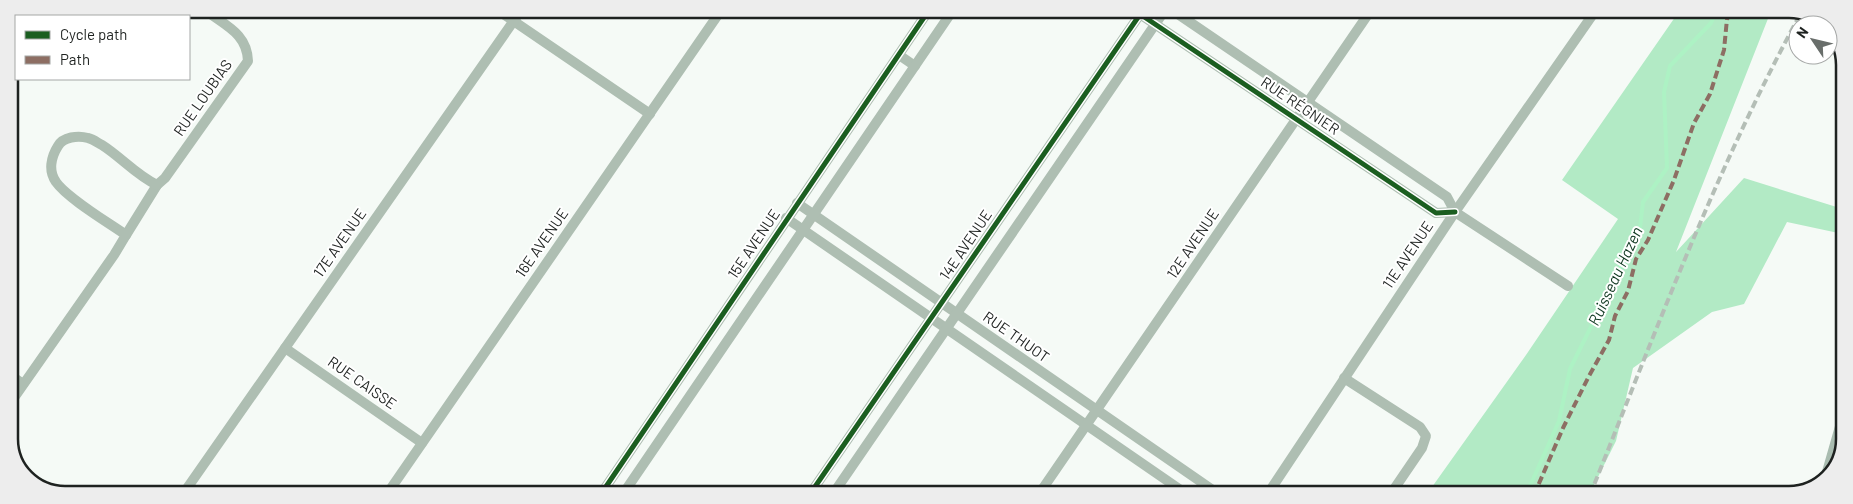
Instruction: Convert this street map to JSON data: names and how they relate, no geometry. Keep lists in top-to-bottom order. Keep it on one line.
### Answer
{"streets":{"street":["RUE LOUBIAS","RUE RÉGNIER","17E AVENUE","16E AVENUE","15E AVENUE","12E AVENUE","14E AVENUE","11E AVENUE","RUE THUOT","RUE CAISSE"]},"crossings":[["RUE RÉGNIER","12E AVENUE"],["RUE RÉGNIER","14E AVENUE"],["RUE RÉGNIER","11E AVENUE"],["17E AVENUE","RUE CAISSE"],["16E AVENUE","RUE CAISSE"],["15E AVENUE","RUE THUOT"],["12E AVENUE","RUE THUOT"],["14E AVENUE","RUE THUOT"]],"water":["Ruisseau Hazen"],"legend":["Cycle path","Path"],"north":"top left"}
